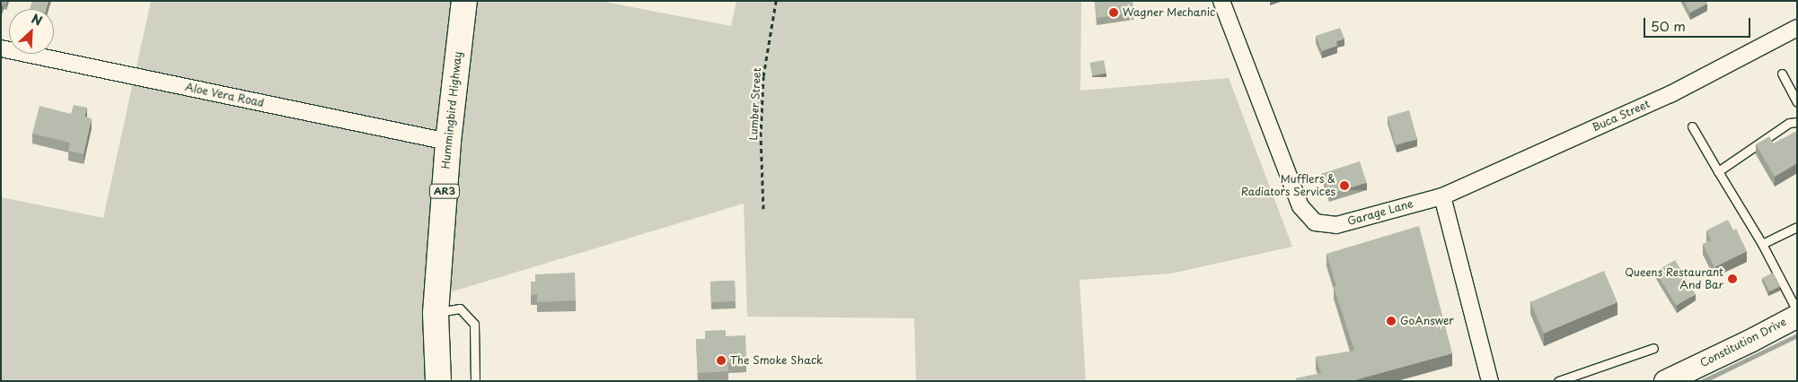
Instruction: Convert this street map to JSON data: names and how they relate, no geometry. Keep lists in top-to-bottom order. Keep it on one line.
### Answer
{"streets":{"main road":["Hummingbird Highway","AR3","Constitution Drive"],"street":["Aloe Vera Road","Buca Street","Garage Lane"],"path":["Lumber Street"]},"crossings":[["Aloe Vera Road","Hummingbird Highway"],["Buca Street","Garage Lane"]],"places":["Wagner Mechanic","Mufflers & Radiators Services","Queens Restaurant And Bar","GoAnswer","The Smoke Shack"],"scale_bar":"50 m","north":"top right"}
